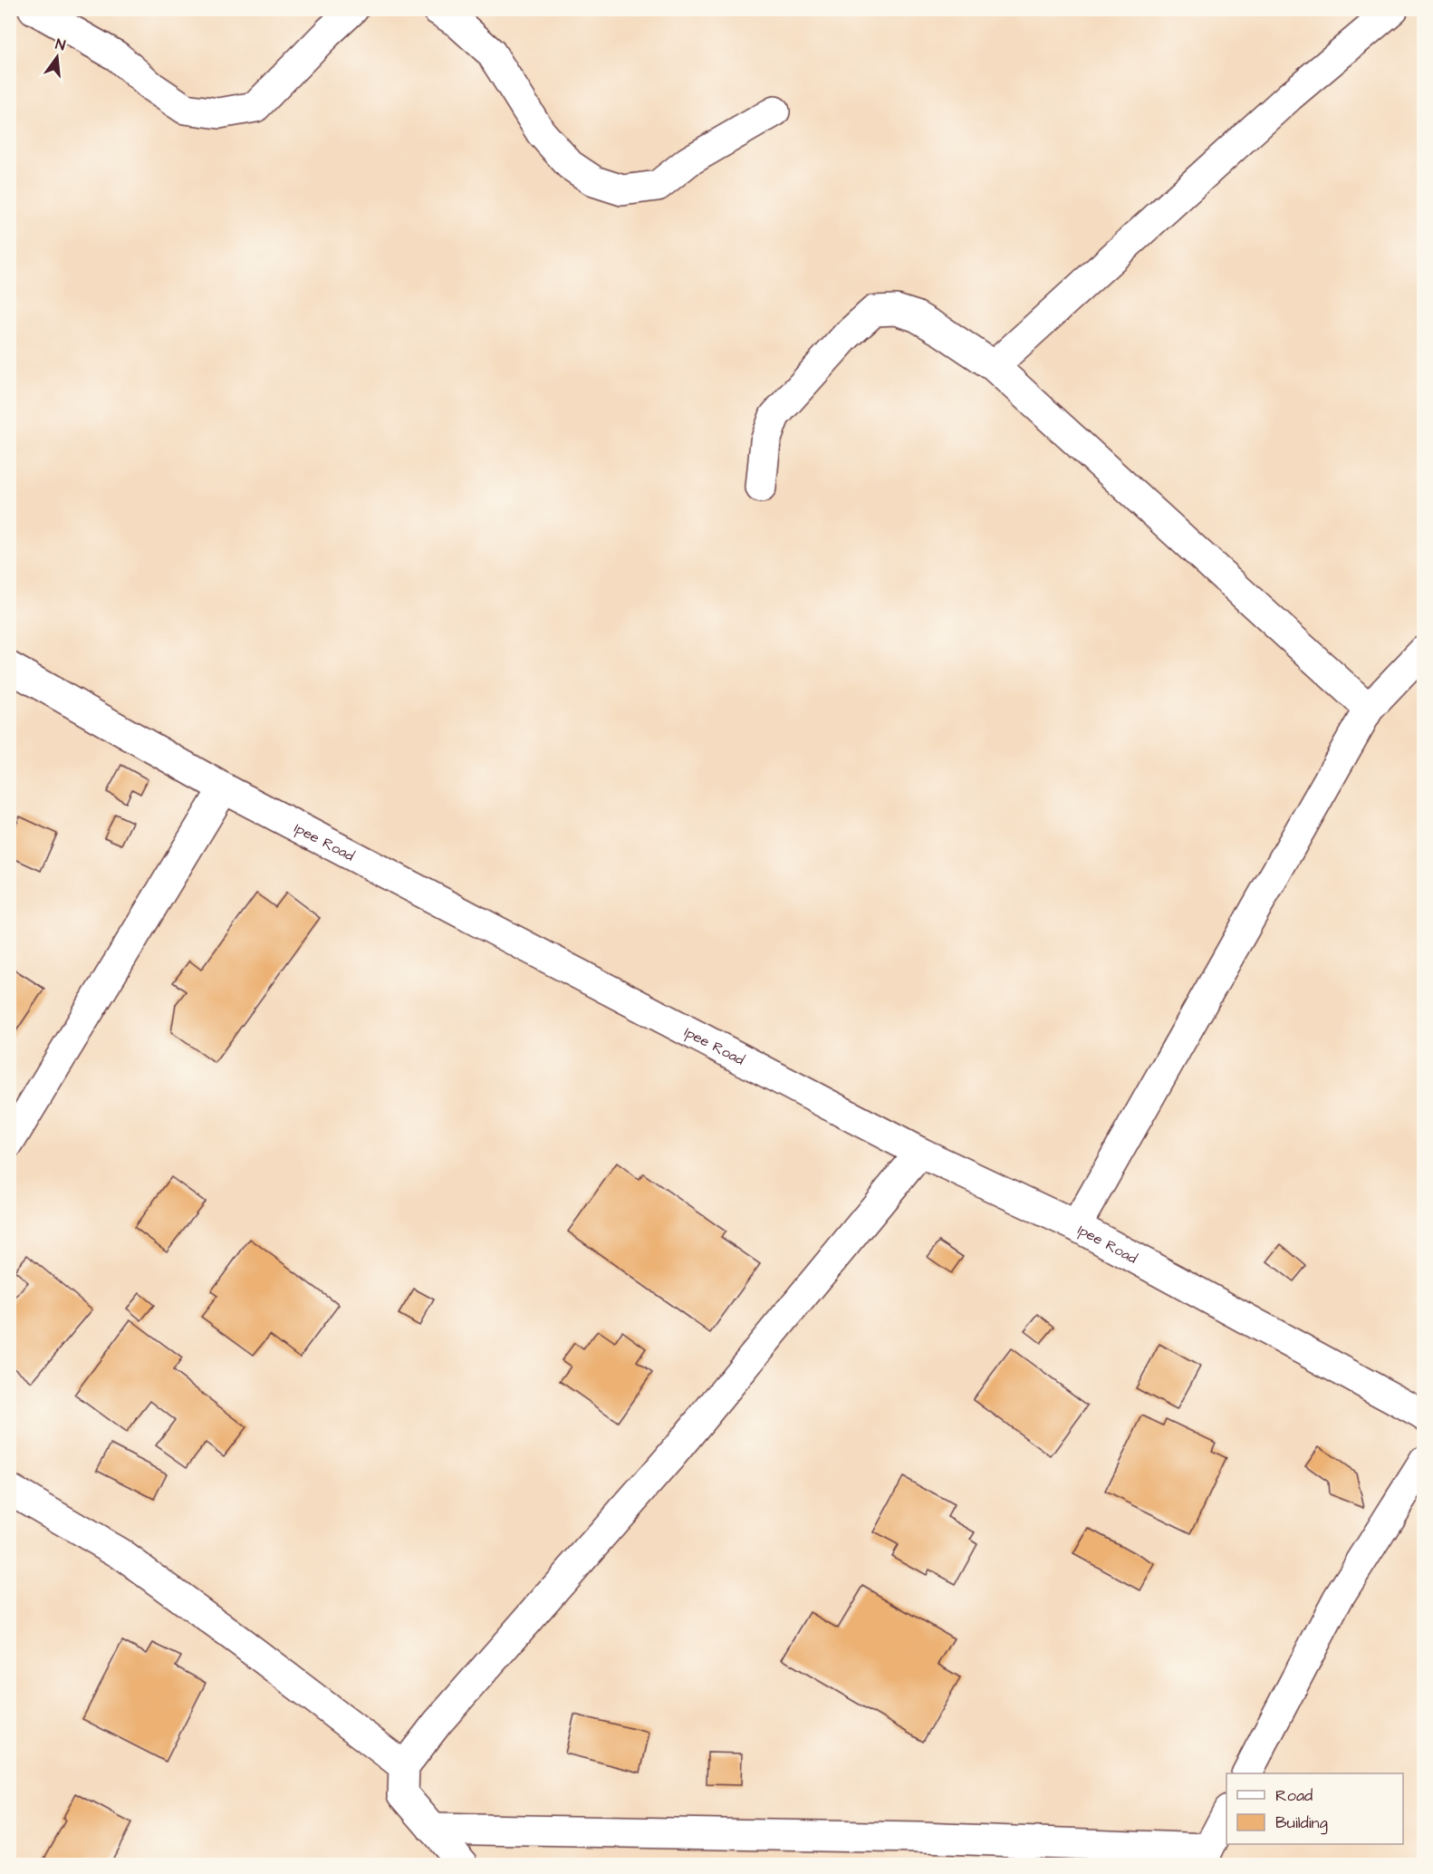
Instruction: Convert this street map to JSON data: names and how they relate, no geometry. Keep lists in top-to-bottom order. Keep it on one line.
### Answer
{"streets":{"street":["Ipee Road"]},"legend":["Road","Building"],"north":"top"}
